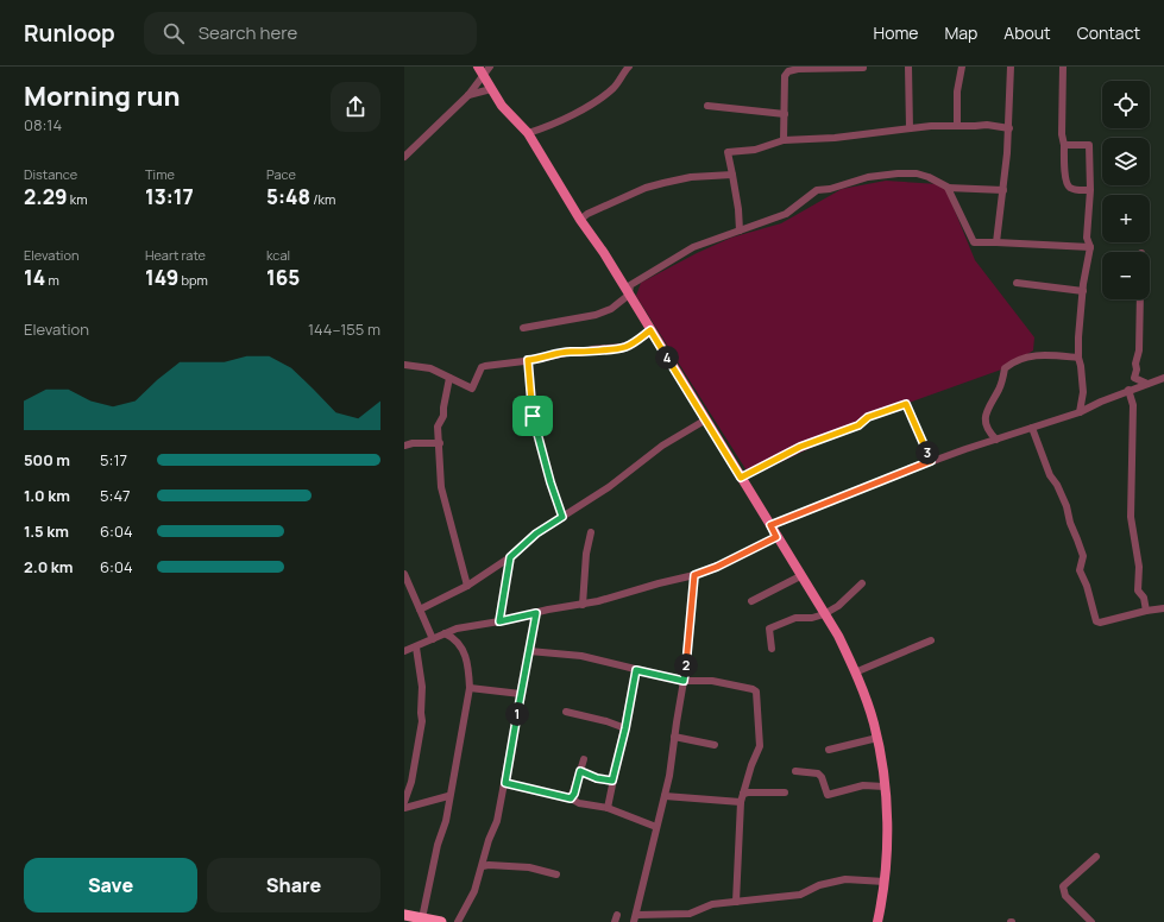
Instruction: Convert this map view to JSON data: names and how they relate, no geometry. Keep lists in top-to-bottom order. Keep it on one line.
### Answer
{"page":{"header":"Runloop","search":"Search here","nav":["Home","Map","About","Contact"],"heading":["Morning run","08:14"],"map_buttons":["+","−"],"stats":[["Distance","2.29 km"],["Time","13:17"],["Pace","5:48 /km"],["Elevation","14 m"],["Heart rate","149 bpm"],["kcal","165"]],"chart":["Elevation","144–155 m"],"pins":["4","3","2","1"],"list":[{"name":"500 m","note":"5:17"},{"name":"1.0 km","note":"5:47"},{"name":"1.5 km","note":"6:04"},{"name":"2.0 km","note":"6:04"}],"buttons":["Save","Share"]}}
